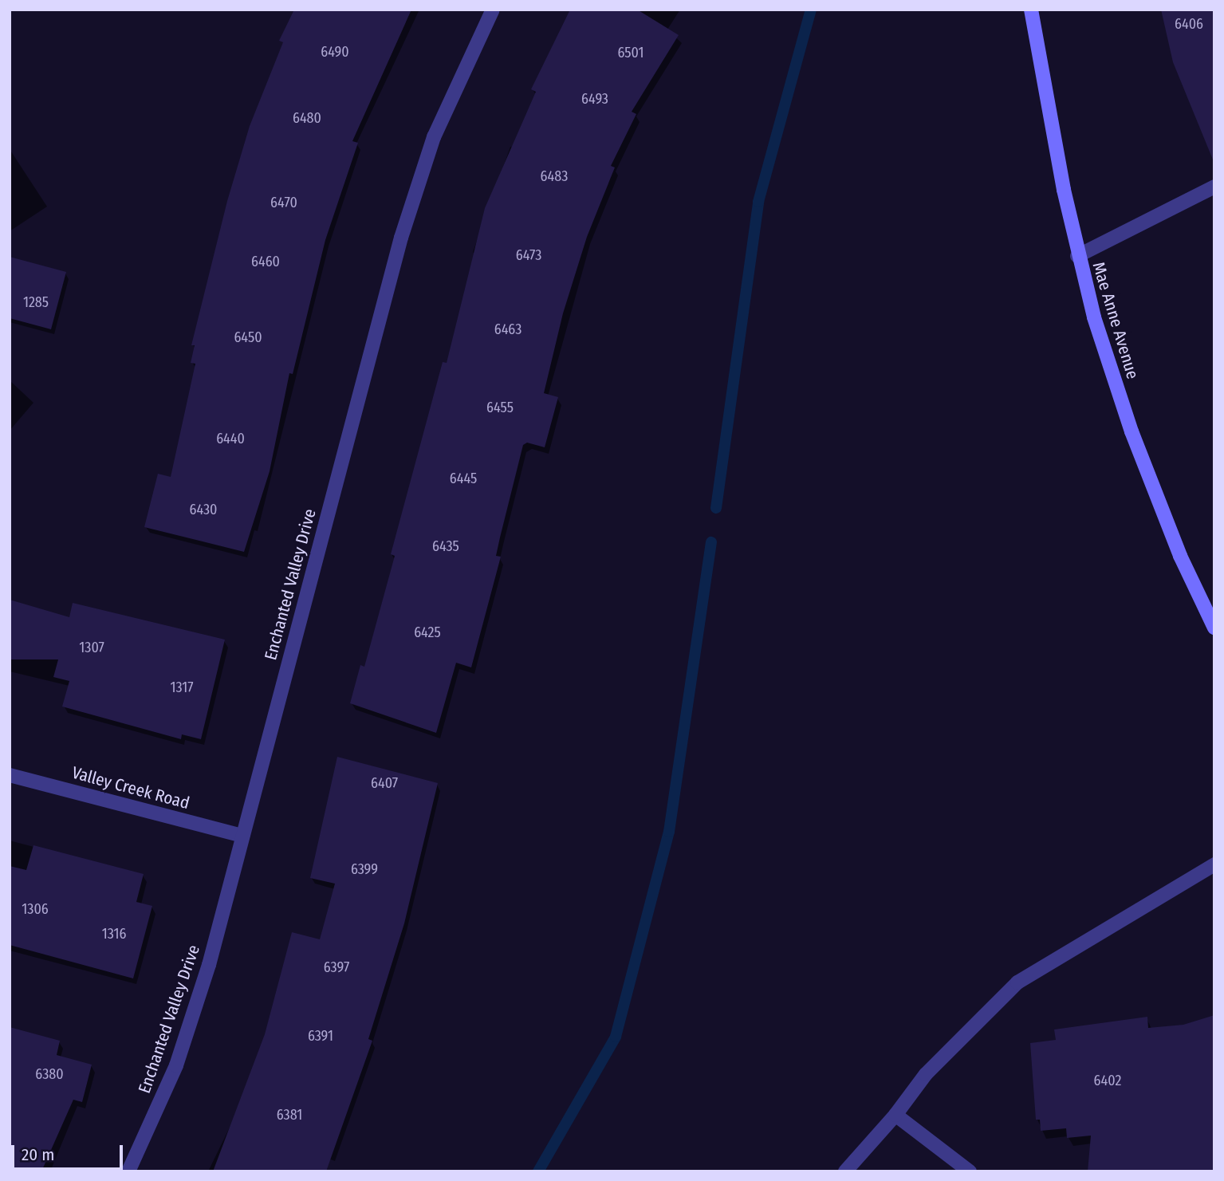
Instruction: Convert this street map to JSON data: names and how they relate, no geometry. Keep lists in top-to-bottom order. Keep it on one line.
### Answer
{"streets":{"main road":["Mae Anne Avenue"],"street":["Enchanted Valley Drive","Valley Creek Road"]},"crossings":[["Enchanted Valley Drive","Valley Creek Road"]],"house_numbers":["6406","6490","6501","6493","6480","6483","6470","6473","6460","1285","6463","6450","6455","6440","6445","6430","6435","6425","1307","1317","6407","6399","1306","1316","6397","6391","6380","6402","6381"],"scale_bar":"20 m"}
